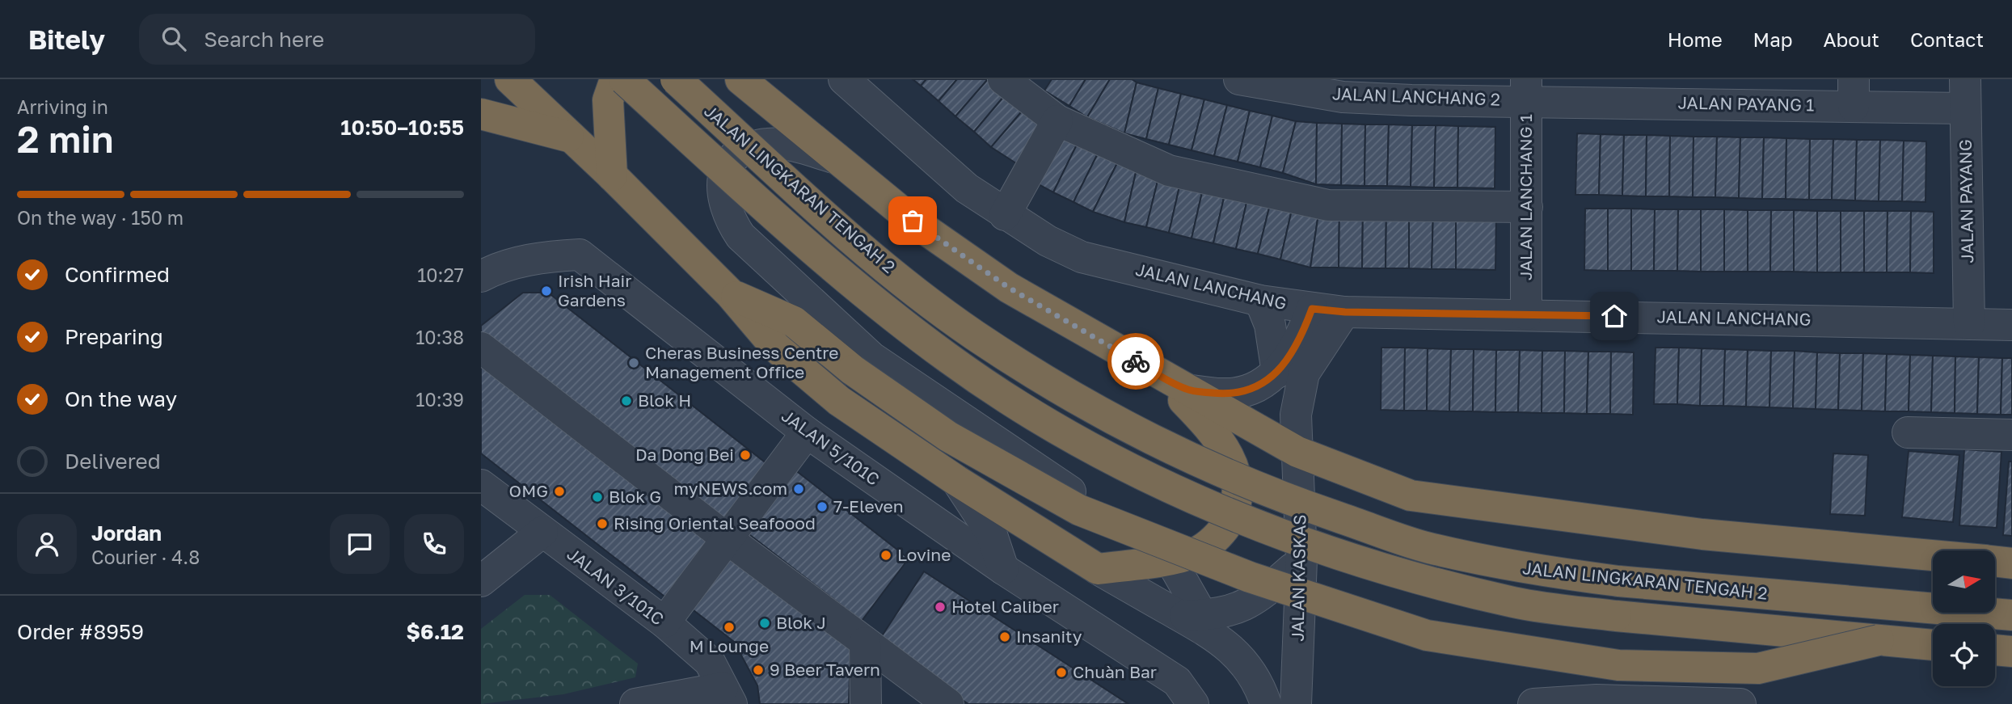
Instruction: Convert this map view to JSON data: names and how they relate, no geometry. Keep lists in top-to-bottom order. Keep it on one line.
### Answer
{"streets":{"highway":["JALAN LINGKARAN TENGAH 2"],"street":["JALAN LANCHANG 2","JALAN PAYANG 1","JALAN LANCHANG 1","JALAN PAYANG","JALAN LANCHANG","JALAN 5/101C","JALAN KASKAS","JALAN 3/101C"]},"crossings":[["JALAN LANCHANG 2","JALAN PAYANG 1"],["JALAN LANCHANG 2","JALAN LANCHANG 1"],["JALAN PAYANG 1","JALAN LANCHANG 1"],["JALAN PAYANG 1","JALAN PAYANG"],["JALAN LANCHANG 1","JALAN LANCHANG"],["JALAN PAYANG","JALAN LANCHANG"],["JALAN LANCHANG","JALAN KASKAS"]],"places":["Irish Hair Gardens","Cheras Business Centre Management Office","Blok H","Da Dong Bei","myNEWS.com","OMG","Blok G","7-Eleven","Rising Oriental Seafoood","Lovine","Hotel Caliber","Blok J","M Lounge","Insanity","9 Beer Tavern","Chuàn Bar"],"north":"right","page":{"header":"Bitely","search":"Search here","nav":["Home","Map","About","Contact"],"heading":["2 min","Arriving in","10:50–10:55"],"panel":["Jordan","Courier · 4.8","Order #8959","$6.12"],"bar":"On the way · 150 m","list":[["Confirmed","10:27"],["Preparing","10:38"],["On the way","10:39"],"Delivered"]}}
